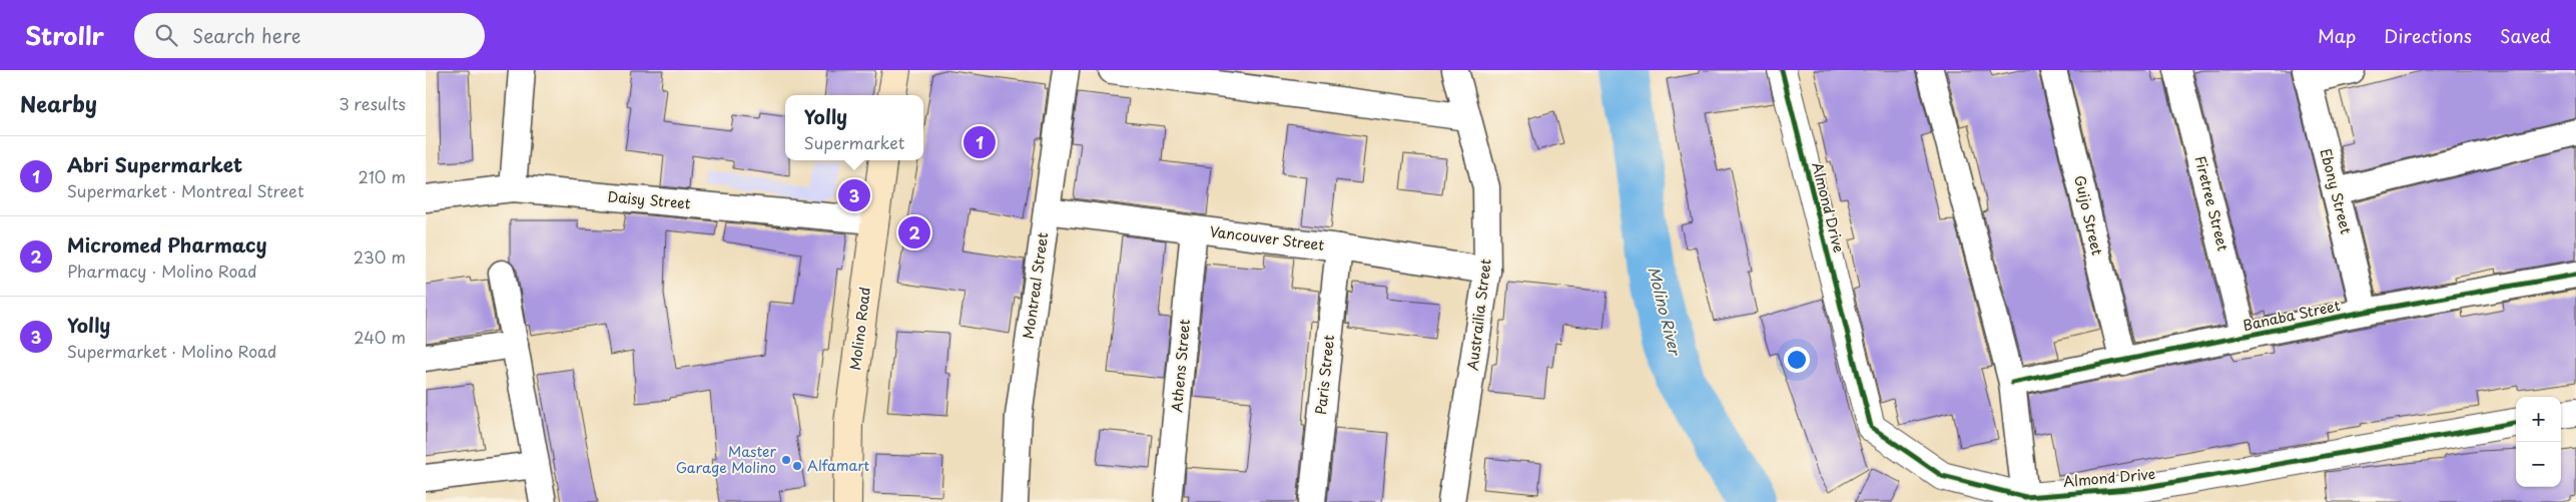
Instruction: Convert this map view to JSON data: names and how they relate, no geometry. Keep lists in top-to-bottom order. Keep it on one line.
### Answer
{"streets":{"main road":["Molino Road"],"street":["Ebony Street","Daisy Street","Firetree Street","Almond Drive","Guijo Street","Vancouver Street","Montreal Street","Austrailia Street","Banaba Street","Athens Street","Paris Street"]},"crossings":[["Ebony Street","Banaba Street"],["Daisy Street","Molino Road"],["Firetree Street","Banaba Street"],["Guijo Street","Banaba Street"],["Vancouver Street","Montreal Street"],["Vancouver Street","Austrailia Street"],["Vancouver Street","Athens Street"],["Vancouver Street","Paris Street"]],"water":["Molino River"],"places":["Master Garage Molino","Alfamart"],"page":{"header":"Strollr","search":"Search here","nav":["Map","Directions","Saved"],"heading":["Nearby","3 results"],"popup":["Yolly","Supermarket"],"pins":["1","3","2"],"list":[{"mark":"1","name":"Abri Supermarket","note":"Supermarket · Montreal Street","value":"210 m"},{"mark":"2","name":"Micromed Pharmacy","note":"Pharmacy · Molino Road","value":"230 m"},{"mark":"3","name":"Yolly","note":"Supermarket · Molino Road","value":"240 m"}],"map_buttons":["+","−"]}}
